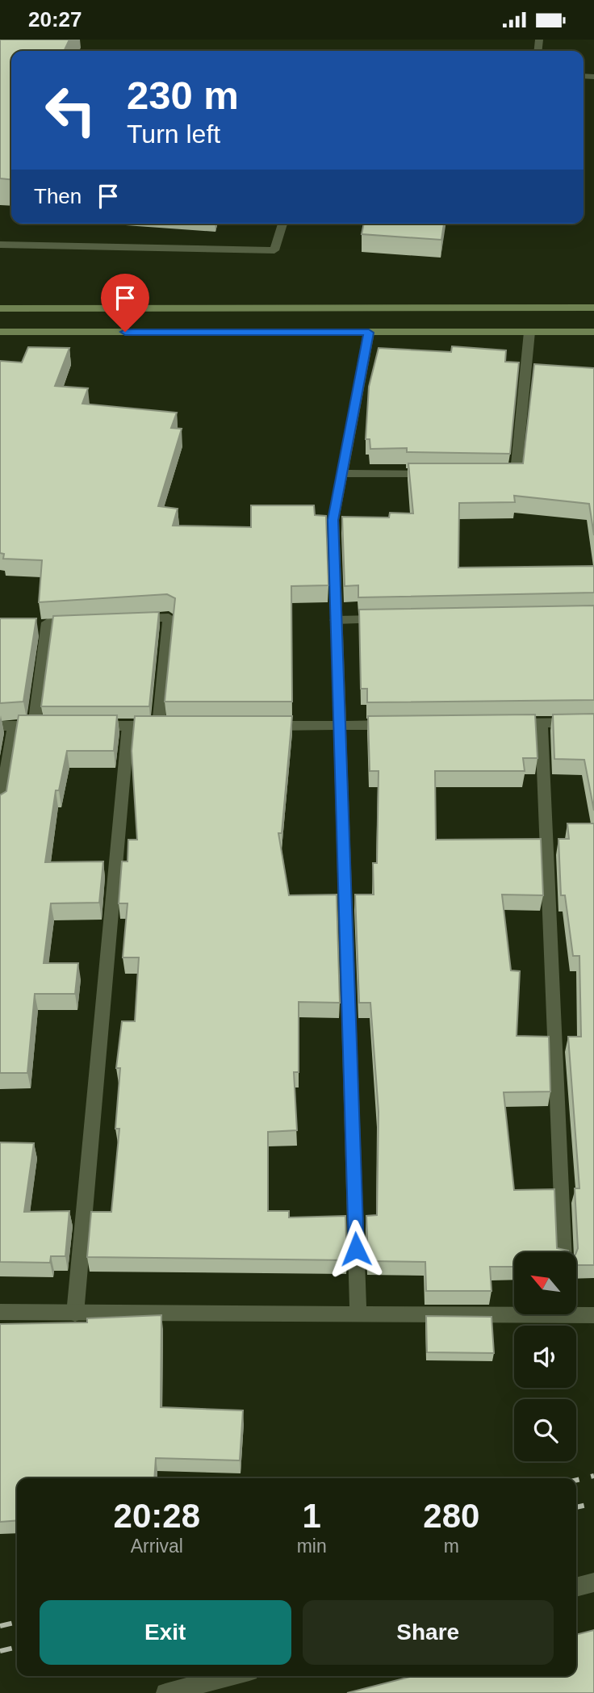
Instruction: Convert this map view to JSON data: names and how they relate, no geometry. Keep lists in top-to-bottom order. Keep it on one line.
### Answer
{"north":"top left","page":{"status":"20:27","turn":["230 m","Turn left"],"then":"Then","eta":["20:28","Arrival","1","min","280","m"],"buttons":["Exit","Share"]}}
